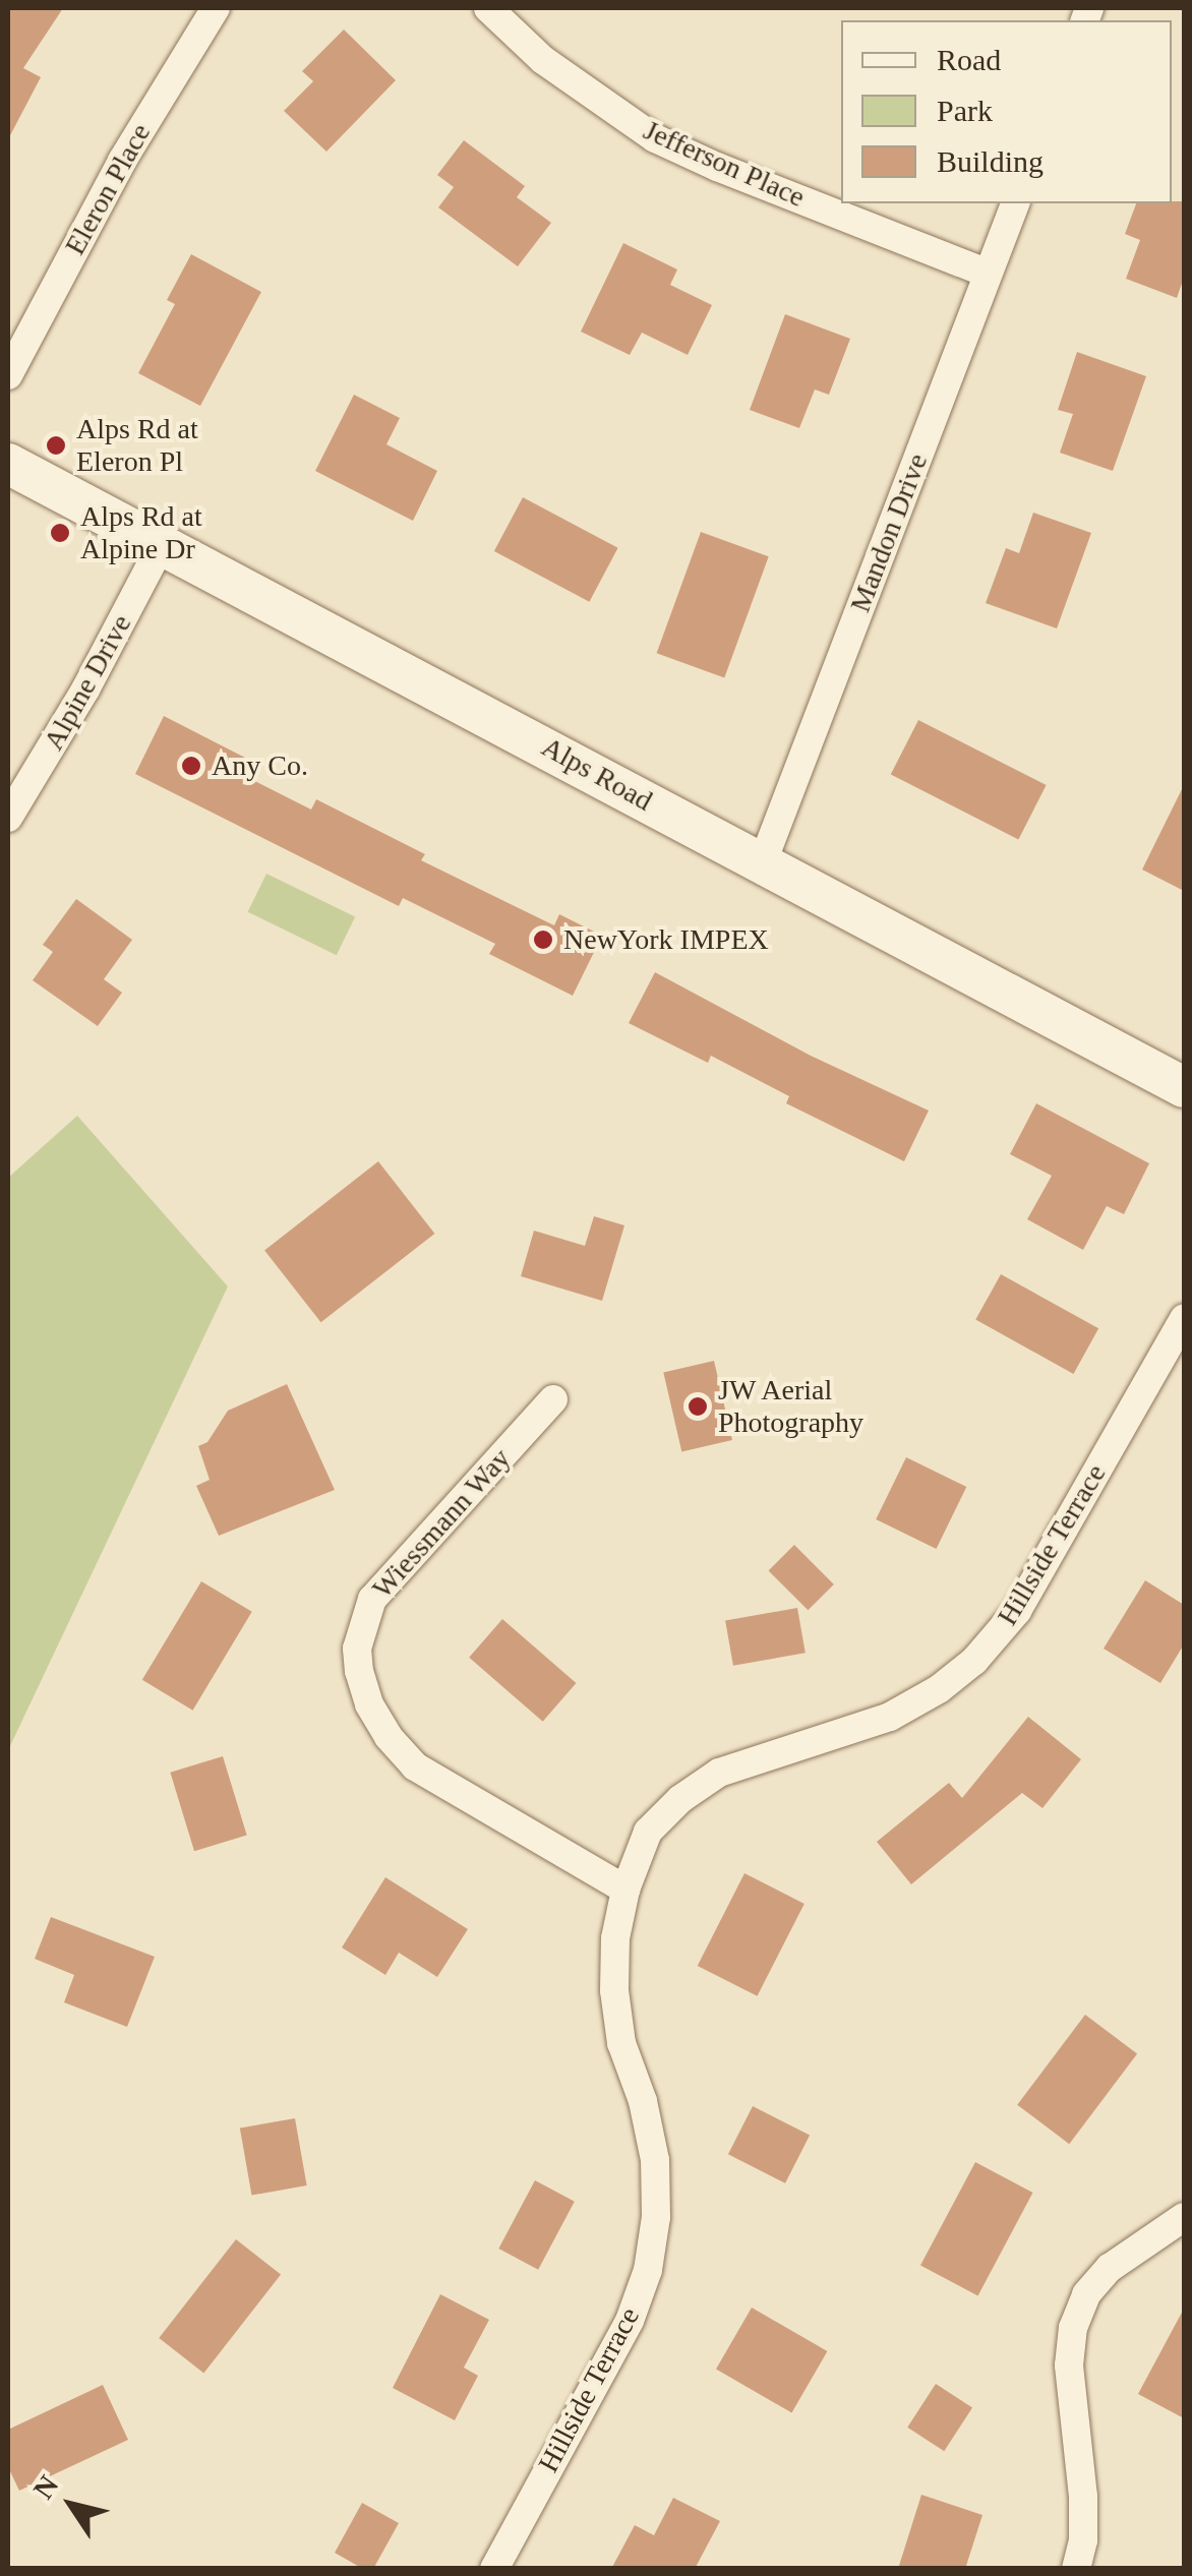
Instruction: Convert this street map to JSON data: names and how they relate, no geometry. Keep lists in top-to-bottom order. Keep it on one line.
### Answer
{"streets":{"main road":["Alps Road"],"street":["Jefferson Place","Eleron Place","Mandon Drive","Alpine Drive","Wiessmann Way","Hillside Terrace"]},"crossings":[["Jefferson Place","Mandon Drive"],["Mandon Drive","Alps Road"],["Alpine Drive","Alps Road"],["Wiessmann Way","Hillside Terrace"]],"places":["Alps Rd at Eleron Pl","Alps Rd at Alpine Dr","Any Co.","NewYork IMPEX","JW Aerial Photography"],"legend":["Road","Park","Building"],"north":"top left"}
